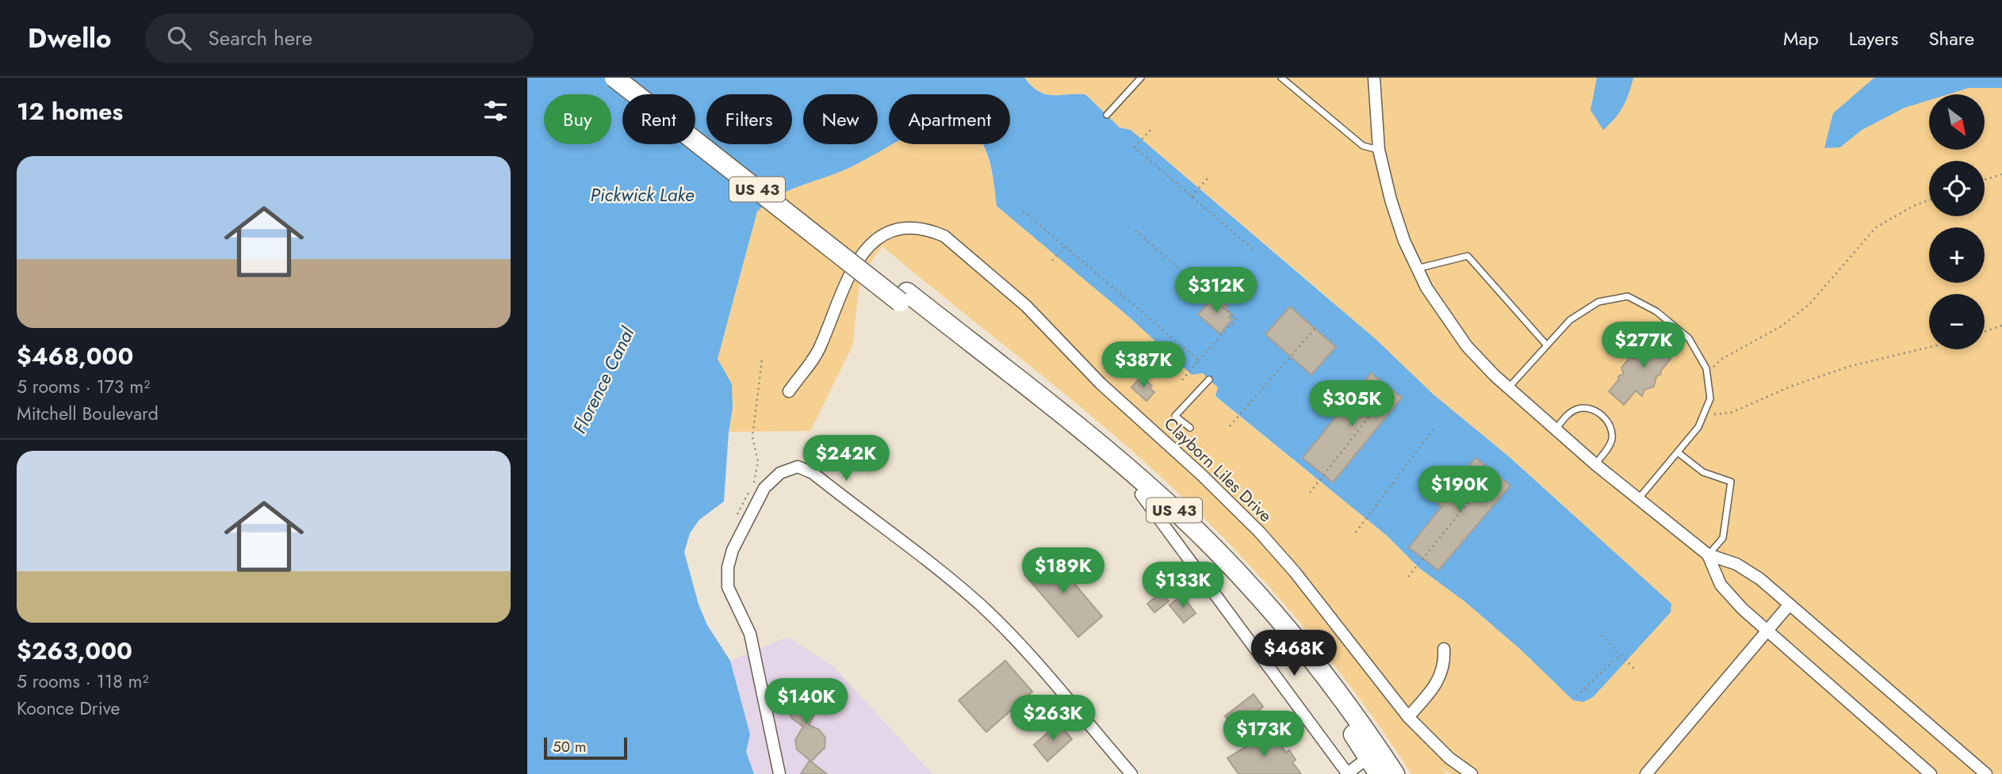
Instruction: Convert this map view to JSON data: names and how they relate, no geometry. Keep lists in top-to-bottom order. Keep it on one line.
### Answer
{"streets":{"highway":["US 43"],"street":["Clayborn Liles Drive"]},"water":["Pickwick Lake","Florence Canal"],"scale_bar":"50 m","north":"bottom right","page":{"header":"Dwello","search":"Search here","nav":["Map","Layers","Share"],"heading":"12 homes","map_buttons":["+","−"],"chip":["Buy","Rent","Filters","New","Apartment"],"list":[{"name":"$468,000","note":"5 rooms · 173 m² · Mitchell Boulevard"},{"name":"$263,000","note":"5 rooms · 118 m² · Koonce Drive"}],"price":["$312K","$277K","$387K","$305K","$242K","$190K","$189K","$133K","$468K","$140K","$263K","$173K"],"scale":"50 m"}}
